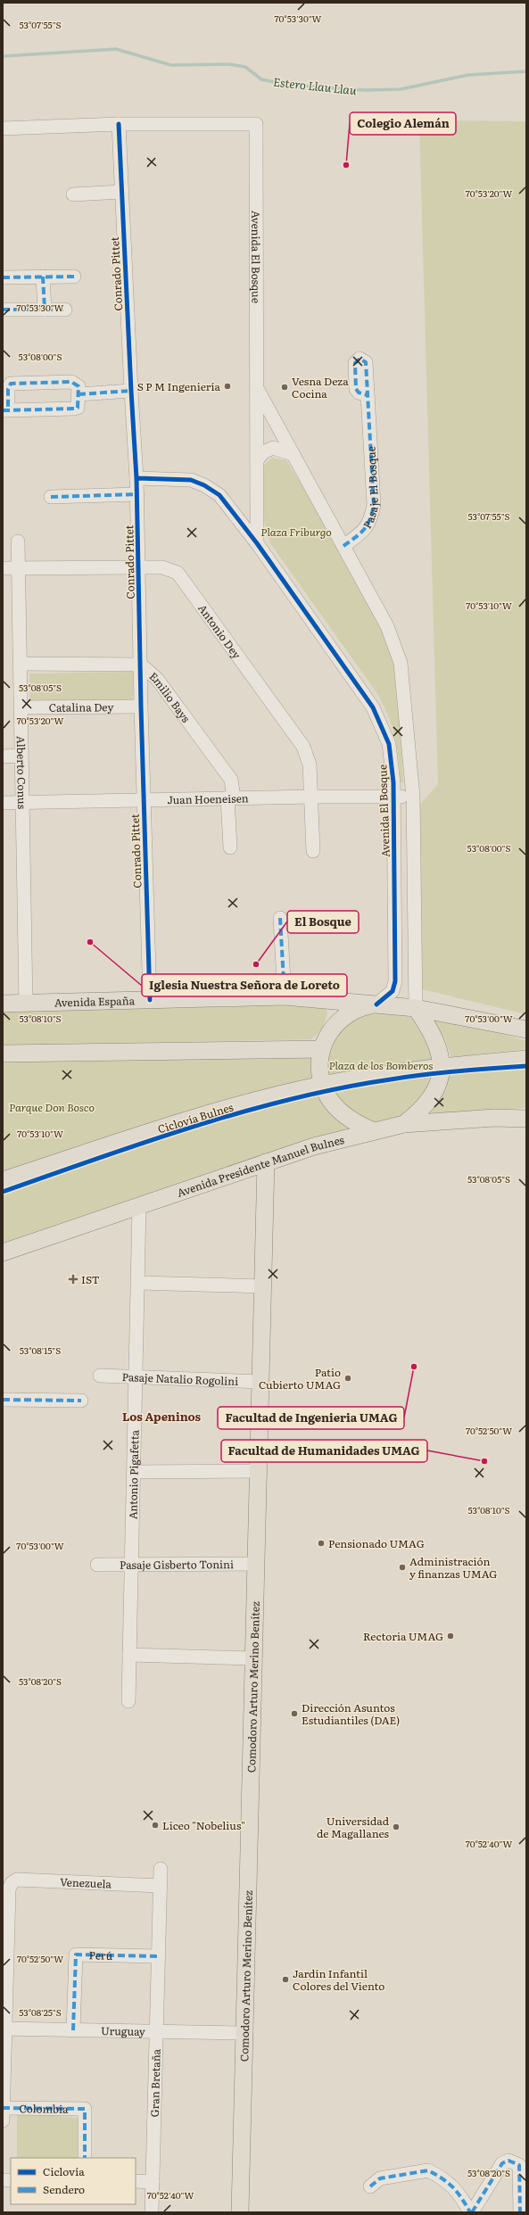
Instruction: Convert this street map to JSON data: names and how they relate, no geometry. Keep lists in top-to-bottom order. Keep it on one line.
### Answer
{"streets":{"main road":["Avenida España","Avenida Presidente Manuel Bulnes","Comodoro Arturo Merino Benítez"],"street":["Avenida El Bosque","Conrado Pittet","Pasaje El Bosque","Antonio Dey","Emilio Bays","Catalina Dey","Alberto Conus","Juan Hoeneisen","Pasaje Natalio Rogolini","Antonio Pigafetta","Pasaje Gisberto Tonini","Venezuela","Perú","Uruguay","Gran Bretaña","Colombia"],"cycle path":["Ciclovía Bulnes"]},"crossings":[["Avenida El Bosque","Conrado Pittet"],["Avenida El Bosque","Pasaje El Bosque"],["Avenida El Bosque","Juan Hoeneisen"],["Avenida El Bosque","Avenida España"],["Conrado Pittet","Antonio Dey"],["Conrado Pittet","Emilio Bays"],["Conrado Pittet","Catalina Dey"],["Conrado Pittet","Juan Hoeneisen"],["Conrado Pittet","Avenida España"],["Antonio Dey","Alberto Conus"],["Antonio Dey","Juan Hoeneisen"],["Emilio Bays","Alberto Conus"],["Emilio Bays","Juan Hoeneisen"],["Catalina Dey","Alberto Conus"],["Alberto Conus","Juan Hoeneisen"],["Alberto Conus","Avenida España"],["Avenida Presidente Manuel Bulnes","Antonio Pigafetta"],["Avenida Presidente Manuel Bulnes","Comodoro Arturo Merino Benítez"],["Pasaje Natalio Rogolini","Antonio Pigafetta"],["Pasaje Natalio Rogolini","Comodoro Arturo Merino Benítez"],["Antonio Pigafetta","Pasaje Gisberto Tonini"],["Pasaje Gisberto Tonini","Comodoro Arturo Merino Benítez"],["Comodoro Arturo Merino Benítez","Uruguay"],["Venezuela","Uruguay"],["Venezuela","Gran Bretaña"],["Perú","Uruguay"],["Perú","Gran Bretaña"],["Uruguay","Gran Bretaña"]],"districts":["Los Apeninos"],"water":["Estero Llau Llau"],"parks":["Plaza Friburgo","Plaza de los Bomberos","Parque Don Bosco"],"places":{"other":["Colegio Alemán","S P M Ingeniería","Vesna Deza Cocina","Iglesia Nuestra Señora de Loreto","El Bosque","Facultad de Ingenieria UMAG","Patio Cubierto UMAG","Facultad de Humanidades UMAG","Pensionado UMAG","Administración y finanzas UMAG","Rectoria UMAG","Dirección Asuntos Estudiantiles (DAE)","Liceo \"Nobelius\"","Universidad de Magallanes","Jardín Infantil Colores del Viento"],"health":["IST"]},"legend":["Ciclovía","Sendero"],"coordinates":["70°53'30\"W","53°07'55\"S","70°53'20\"W","53°08'00\"S","70°53'10\"W","53°08'05\"S","70°53'00\"W","53°08'10\"S","53°08'15\"S","70°52'50\"W","53°08'20\"S","70°52'40\"W","53°08'25\"S"]}
